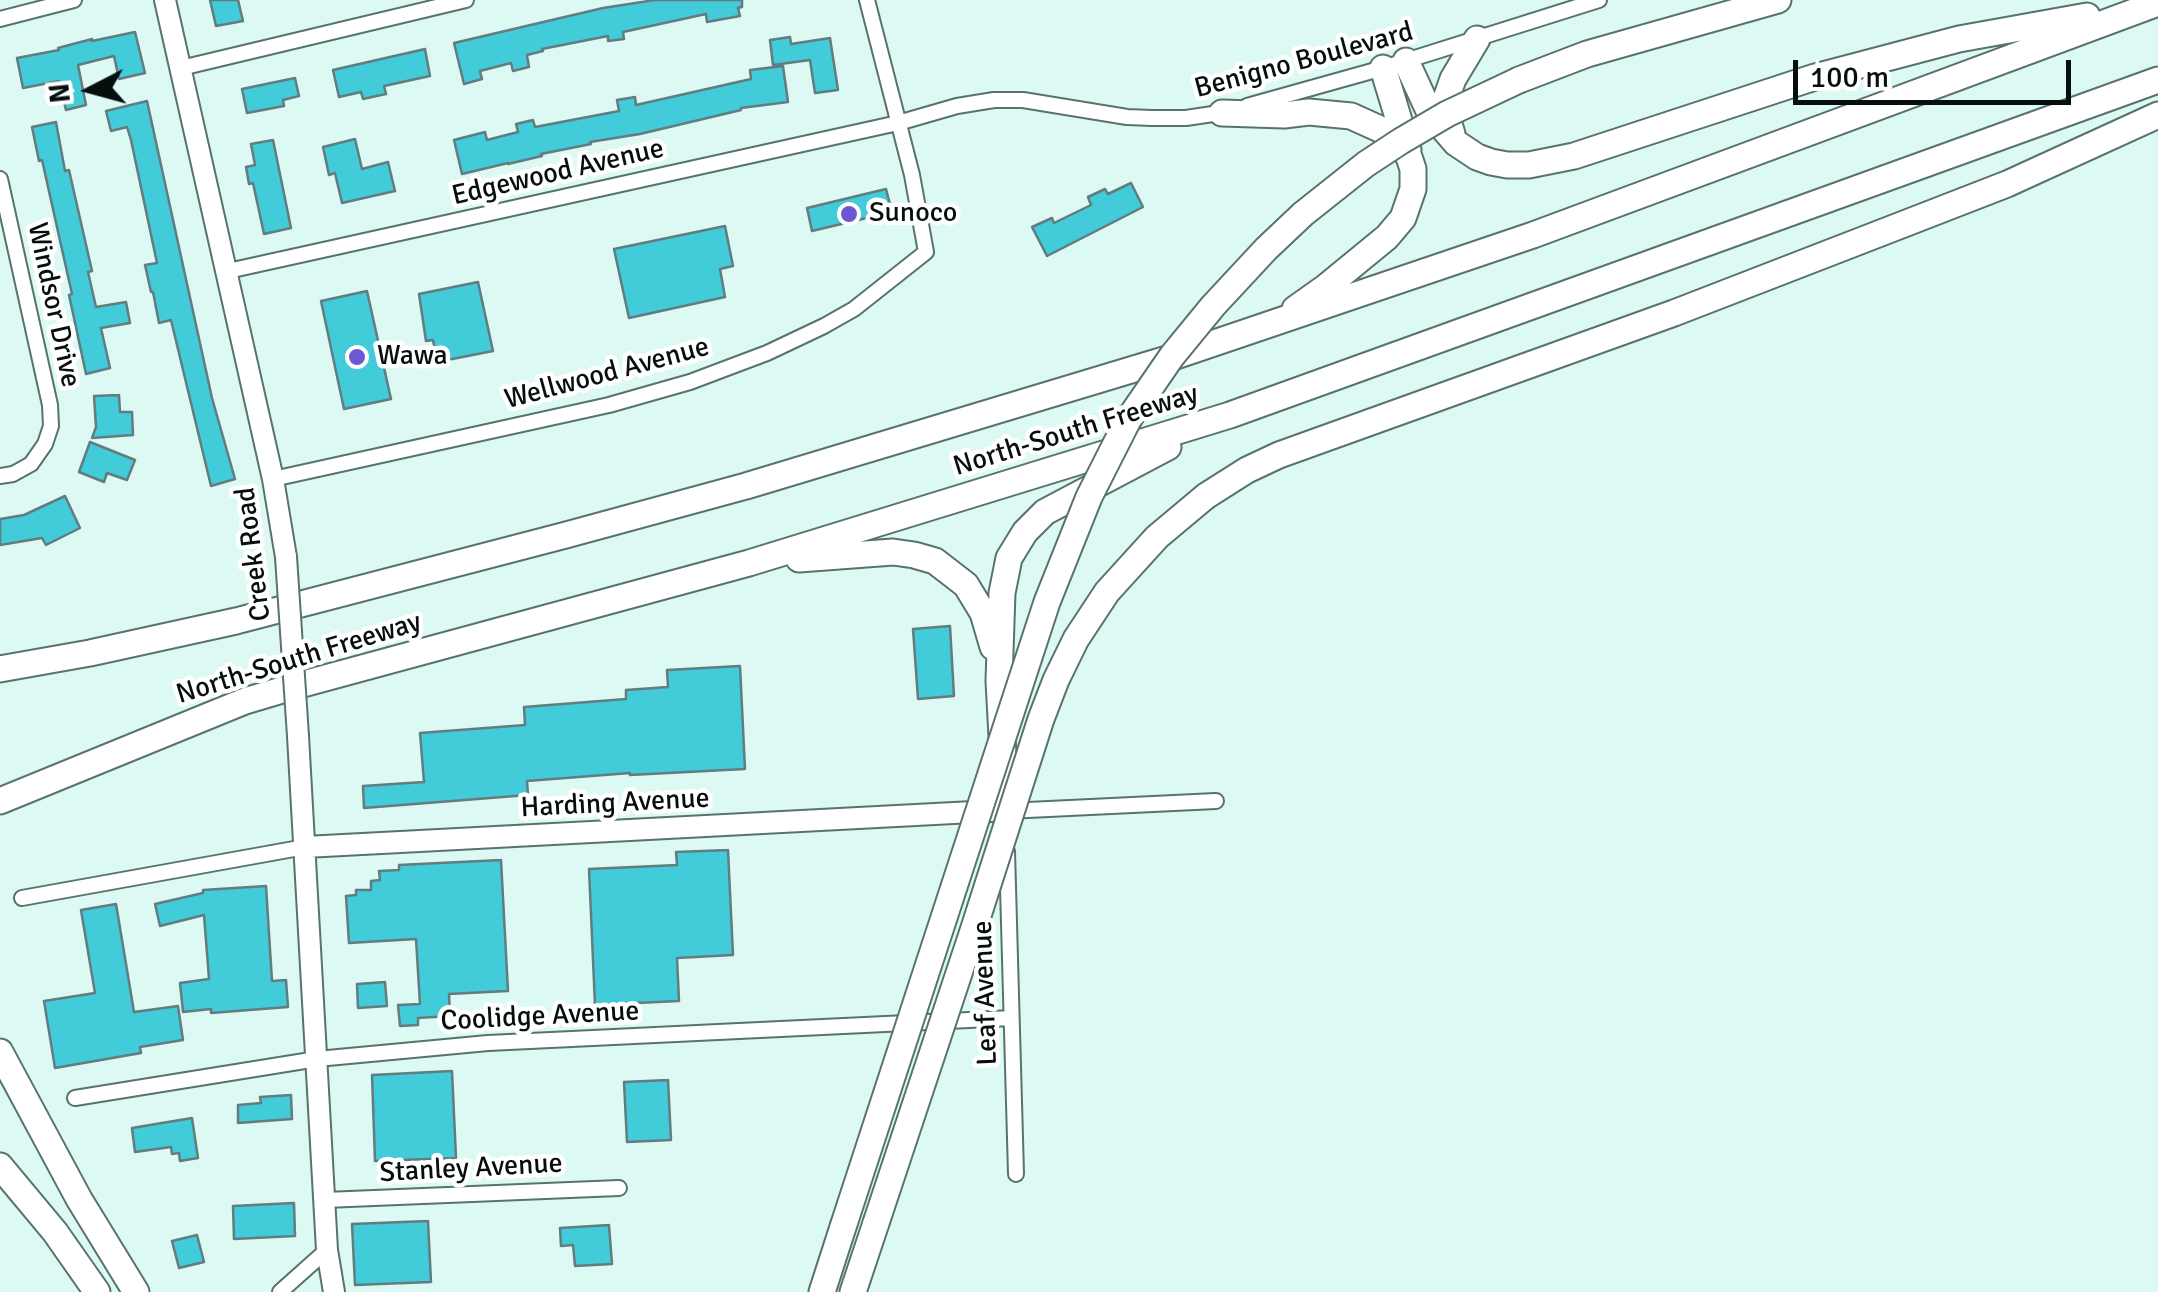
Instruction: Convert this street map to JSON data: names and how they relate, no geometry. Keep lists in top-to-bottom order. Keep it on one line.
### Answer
{"streets":{"highway":["North-South Freeway"],"main road":["Creek Road","Harding Avenue"],"street":["Benigno Boulevard","Edgewood Avenue","Windsor Drive","Wellwood Avenue","Leaf Avenue","Coolidge Avenue","Stanley Avenue"]},"crossings":[["Benigno Boulevard","Edgewood Avenue"],["Benigno Boulevard","Wellwood Avenue"],["Edgewood Avenue","Wellwood Avenue"],["Edgewood Avenue","Creek Road"],["Wellwood Avenue","Creek Road"],["Creek Road","Harding Avenue"],["Creek Road","Coolidge Avenue"],["Creek Road","Stanley Avenue"],["Harding Avenue","Leaf Avenue"],["Leaf Avenue","Coolidge Avenue"]],"places":["Sunoco","Wawa"],"scale_bar":"100 m","north":"left"}
